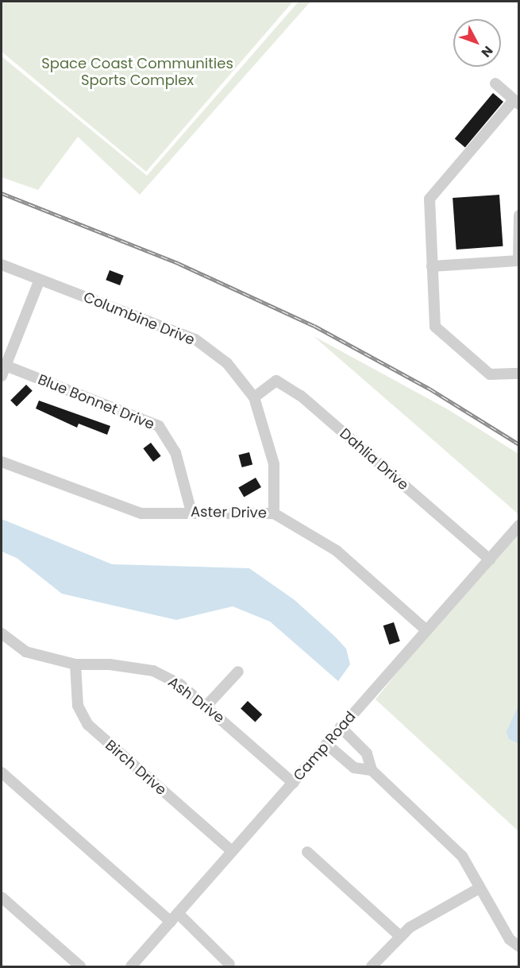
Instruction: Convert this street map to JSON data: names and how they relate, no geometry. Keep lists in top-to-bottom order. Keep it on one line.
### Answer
{"streets":{"street":["Columbine Drive","Blue Bonnet Drive","Dahlia Drive","Aster Drive","Ash Drive","Camp Road","Birch Drive"]},"crossings":[["Columbine Drive","Dahlia Drive"],["Columbine Drive","Aster Drive"],["Blue Bonnet Drive","Aster Drive"],["Dahlia Drive","Camp Road"],["Aster Drive","Camp Road"],["Ash Drive","Camp Road"],["Ash Drive","Birch Drive"],["Camp Road","Birch Drive"]],"parks":["Space Coast Communities Sports Complex"],"north":"bottom right"}
